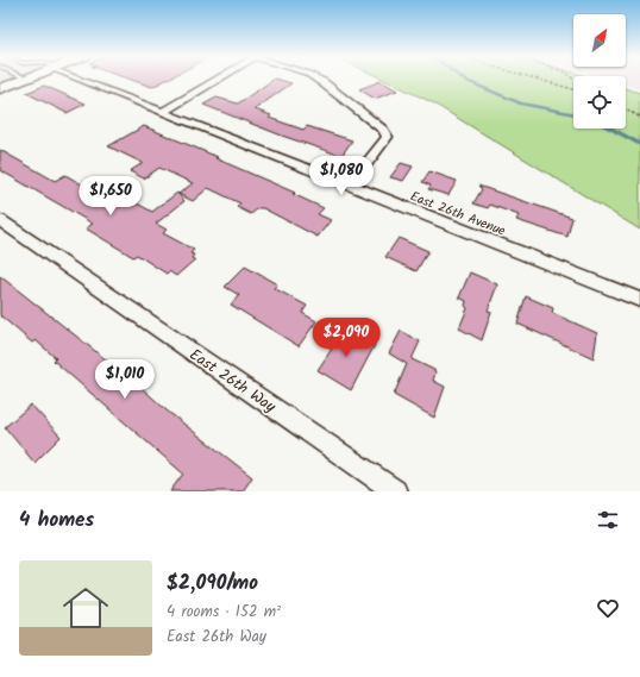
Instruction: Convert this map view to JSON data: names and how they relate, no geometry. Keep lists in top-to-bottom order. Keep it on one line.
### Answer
{"streets":{"street":["East 26th Avenue","East 26th Way"]},"north":"top right","page":{"price":["$1,080","$1,650","$2,090","$1,010"],"heading":"4 homes","list":[{"name":"$2,090/mo","note":"4 rooms · 152 m² · East 26th Way"}]}}
